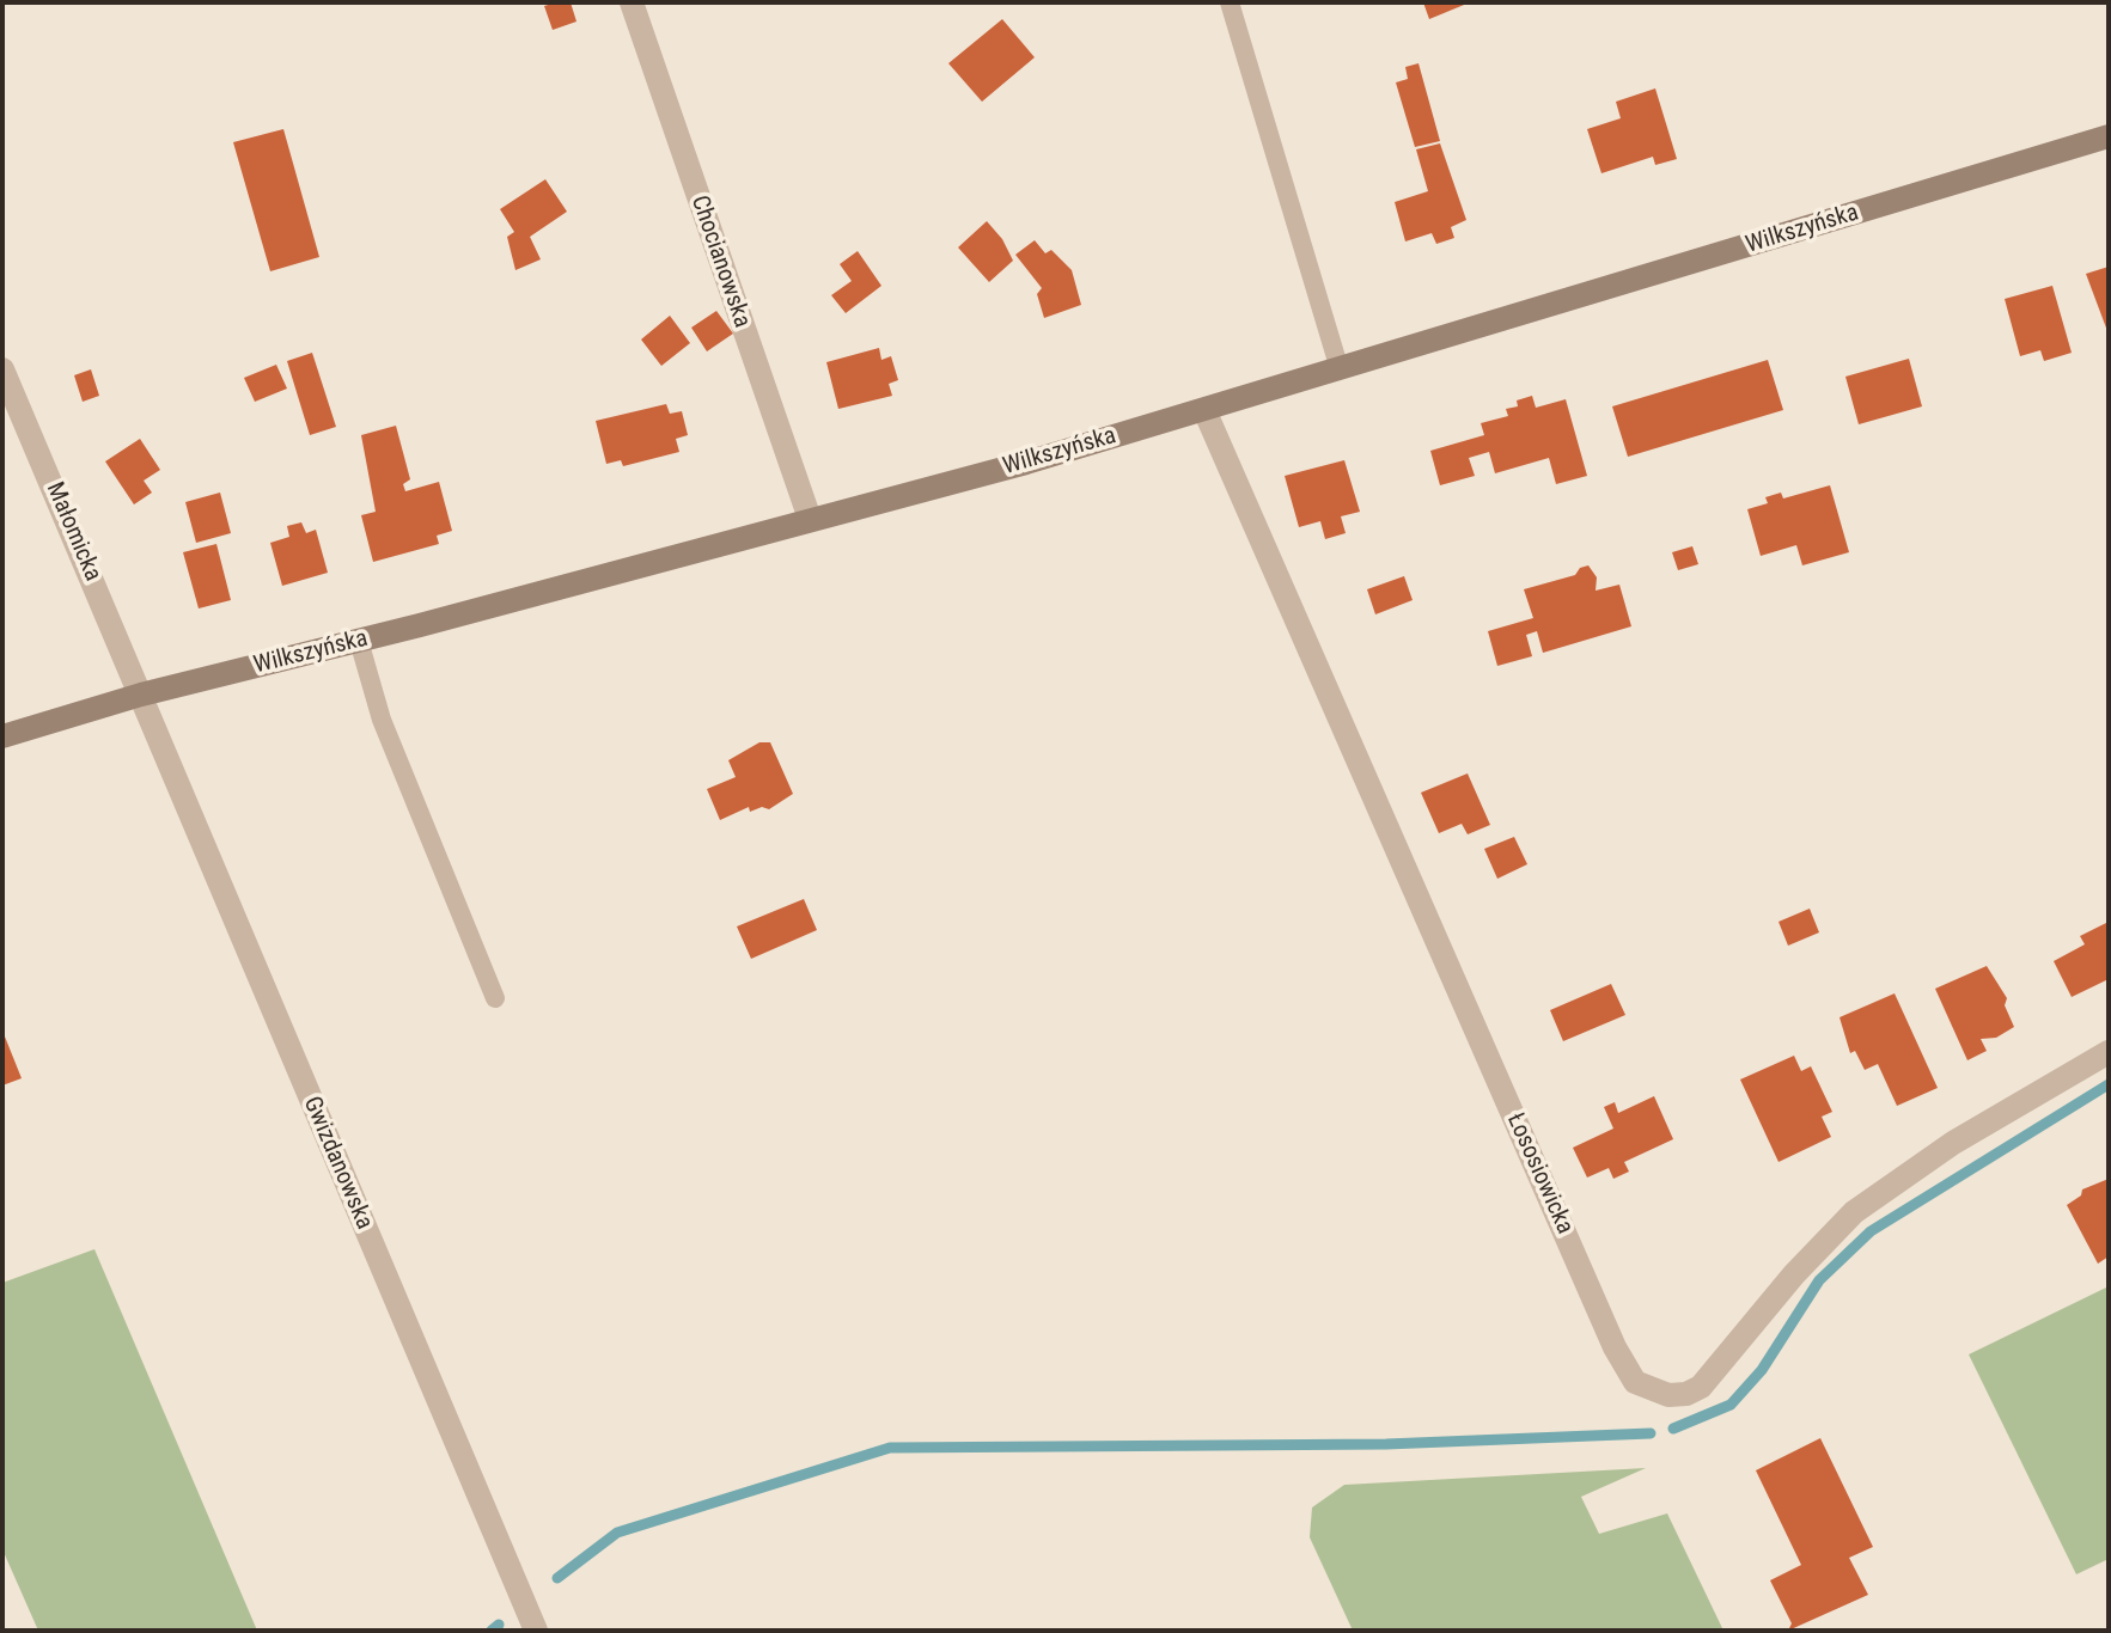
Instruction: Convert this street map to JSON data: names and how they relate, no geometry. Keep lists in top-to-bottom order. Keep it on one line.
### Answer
{"streets":{"street":["Wilkszyńska","Chocianowska","Małomicka","Gwizdanowska","Łososiowicka"]},"crossings":[["Wilkszyńska","Chocianowska"],["Wilkszyńska","Małomicka"],["Wilkszyńska","Gwizdanowska"],["Wilkszyńska","Łososiowicka"],["Małomicka","Gwizdanowska"]]}
